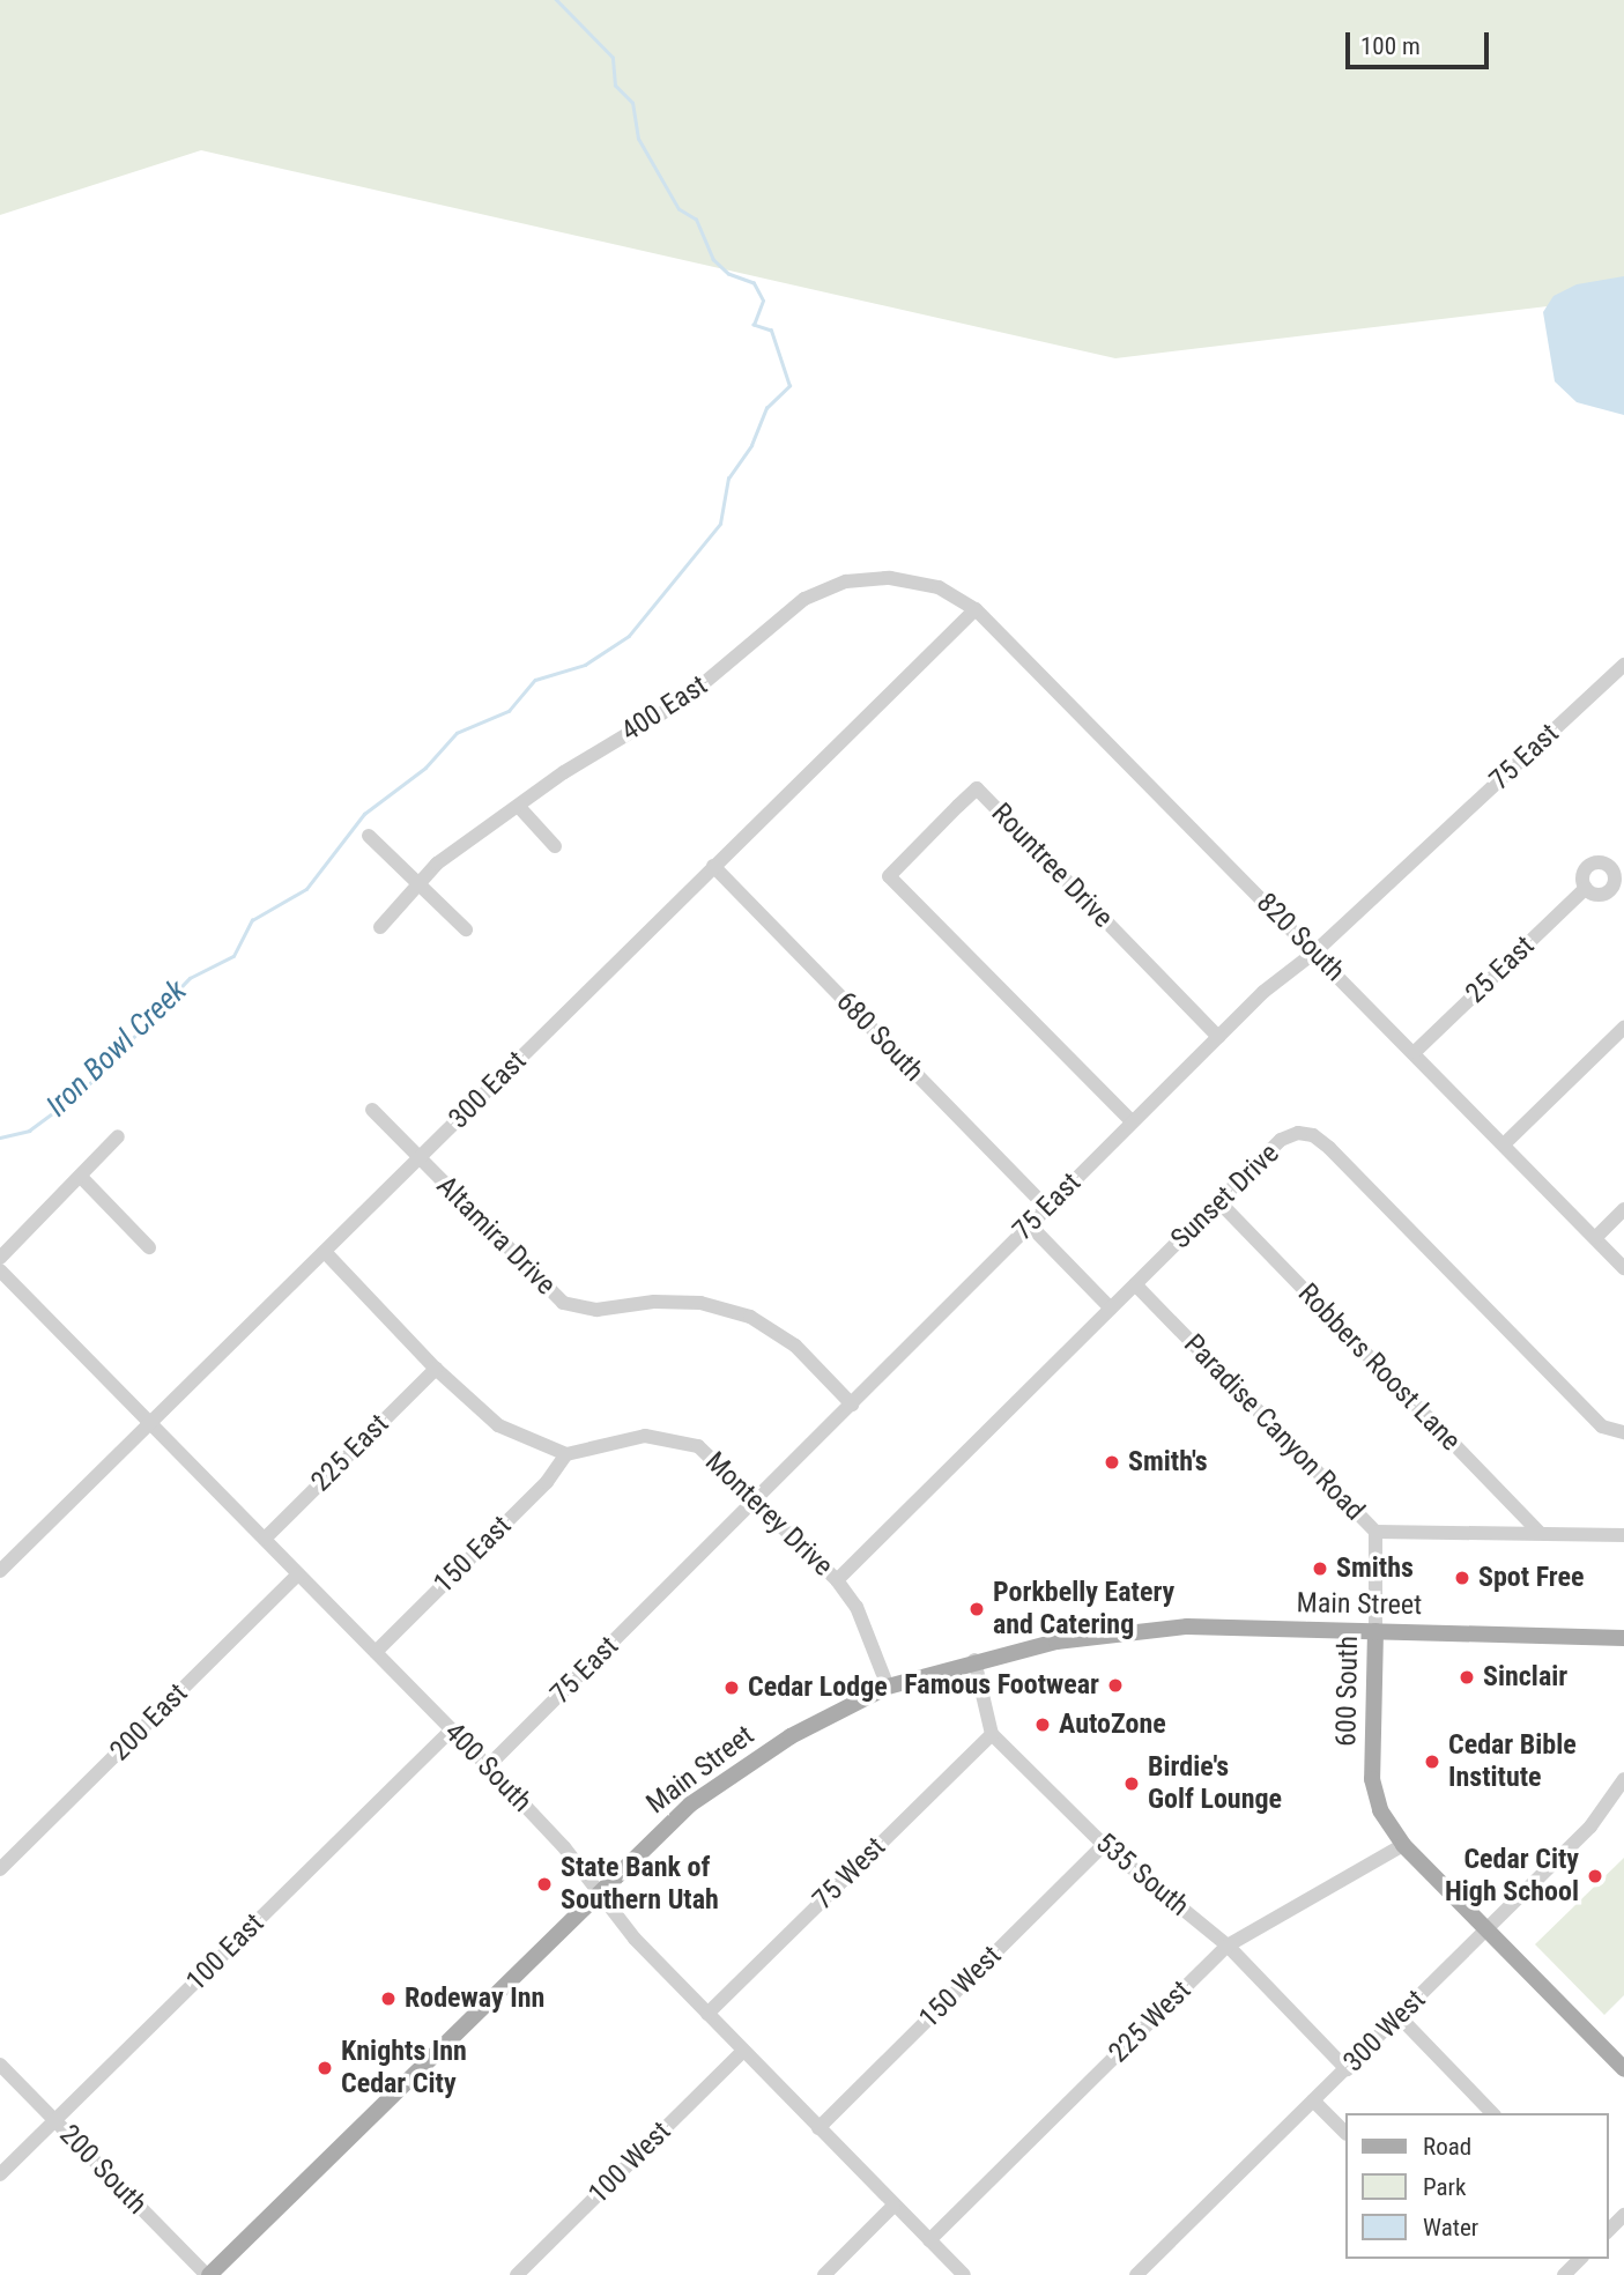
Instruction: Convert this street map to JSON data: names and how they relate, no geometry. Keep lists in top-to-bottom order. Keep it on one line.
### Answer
{"streets":{"main road":["Main Street","600 South"],"street":["400 East","75 East","Rountree Drive","820 South","25 East","680 South","300 East","Sunset Drive","Altamira Drive","Robbers Roost Lane","Paradise Canyon Road","225 East","Monterey Drive","150 East","200 East","400 South","75 West","535 South","100 East","150 West","225 West","300 West","100 West","200 South"]},"crossings":[["400 East","820 South"],["400 East","300 East"],["75 East","Rountree Drive"],["75 East","820 South"],["75 East","680 South"],["75 East","Altamira Drive"],["75 East","Monterey Drive"],["75 East","400 South"],["820 South","25 East"],["820 South","300 East"],["680 South","300 East"],["300 East","Altamira Drive"],["300 East","400 South"],["Sunset Drive","Robbers Roost Lane"],["Sunset Drive","Paradise Canyon Road"],["Sunset Drive","Monterey Drive"],["Robbers Roost Lane","Paradise Canyon Road"],["Paradise Canyon Road","600 South"],["225 East","400 South"],["Monterey Drive","150 East"],["Monterey Drive","Main Street"],["150 East","400 South"],["Main Street","600 South"],["Main Street","400 South"],["Main Street","200 South"],["600 South","225 West"],["600 South","300 West"],["200 East","400 South"],["400 South","75 West"],["400 South","100 East"],["400 South","150 West"],["400 South","225 West"],["400 South","100 West"],["75 West","535 South"],["535 South","150 West"],["535 South","225 West"],["535 South","300 West"],["100 East","200 South"]],"water":["Iron Bowl Creek"],"places":["Smith's","Smiths","Spot Free","Porkbelly Eatery and Catering","Sinclair","Famous Footwear","Cedar Lodge","AutoZone","Cedar Bible Institute","Birdie's Golf Lounge","Cedar City High School","State Bank of Southern Utah","Rodeway Inn","Knights Inn Cedar City"],"legend":["Road","Park","Water"],"scale_bar":"100 m"}
